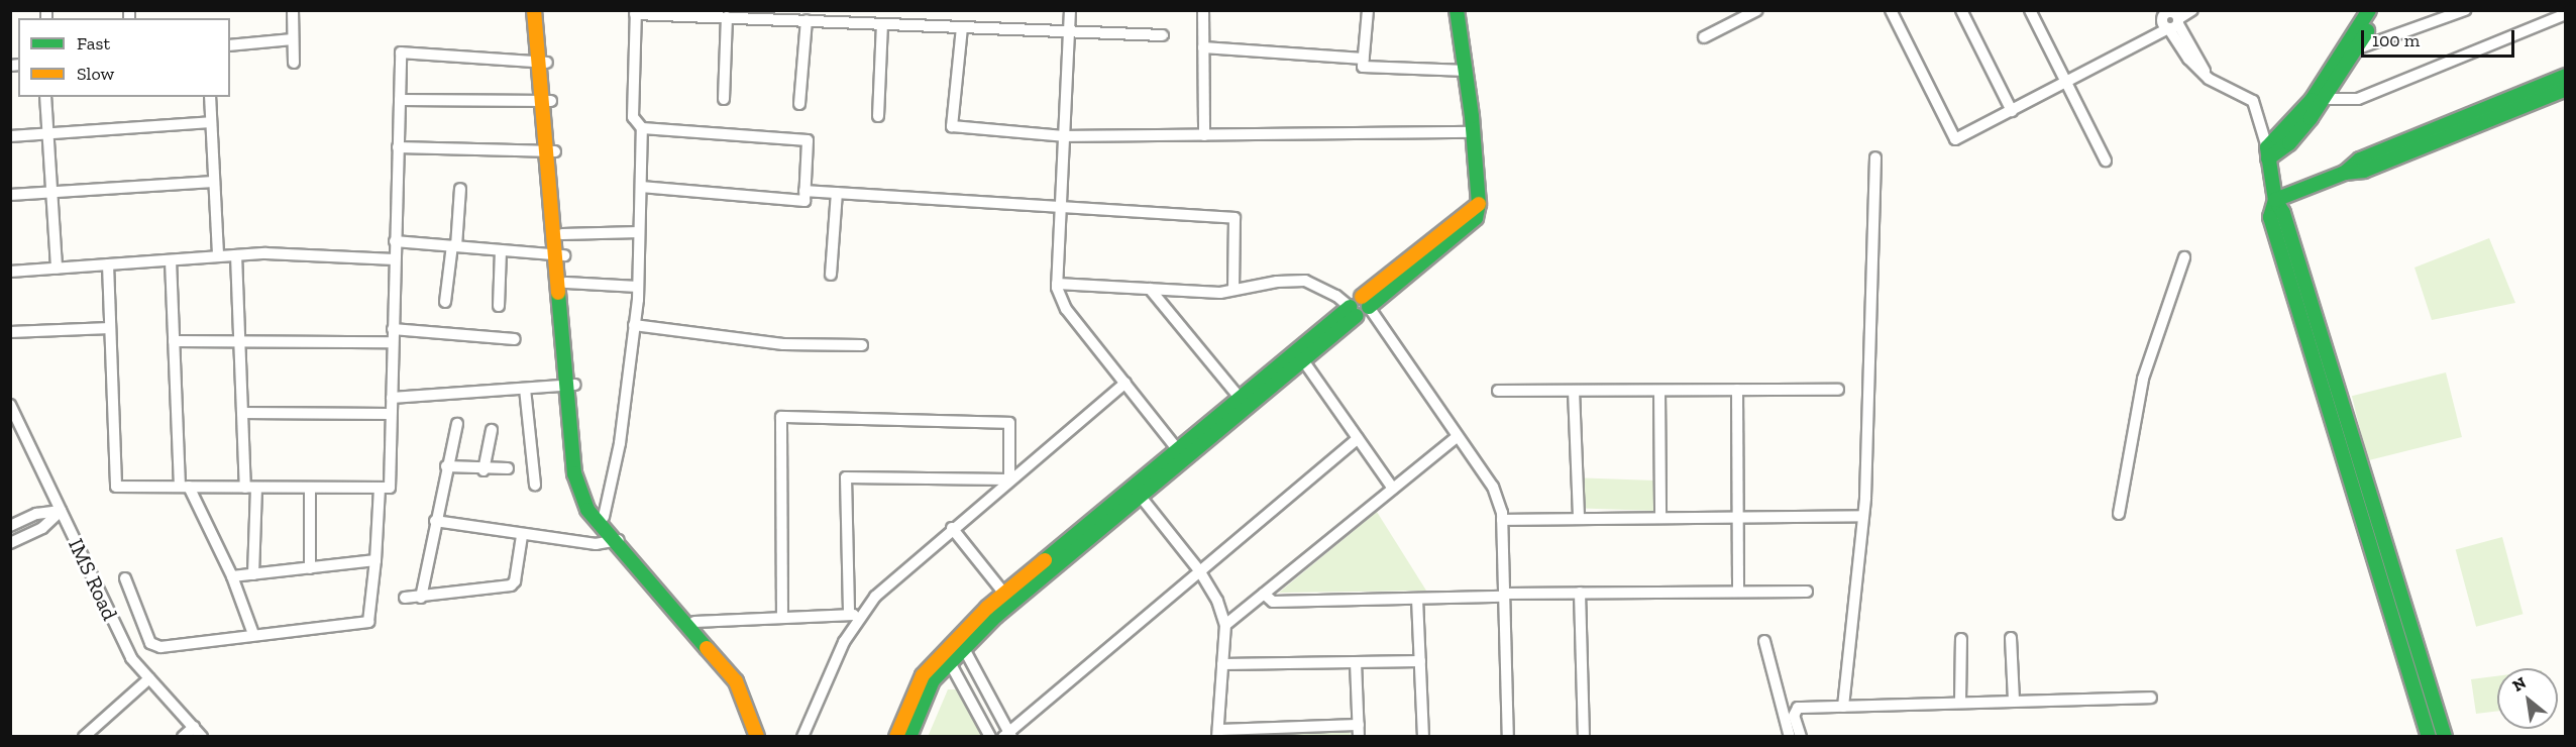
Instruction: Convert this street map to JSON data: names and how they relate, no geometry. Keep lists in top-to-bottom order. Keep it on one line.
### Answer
{"streets":{"street":["IMS Road"]},"legend":["Fast","Slow"],"scale_bar":"100 m","north":"top left"}
